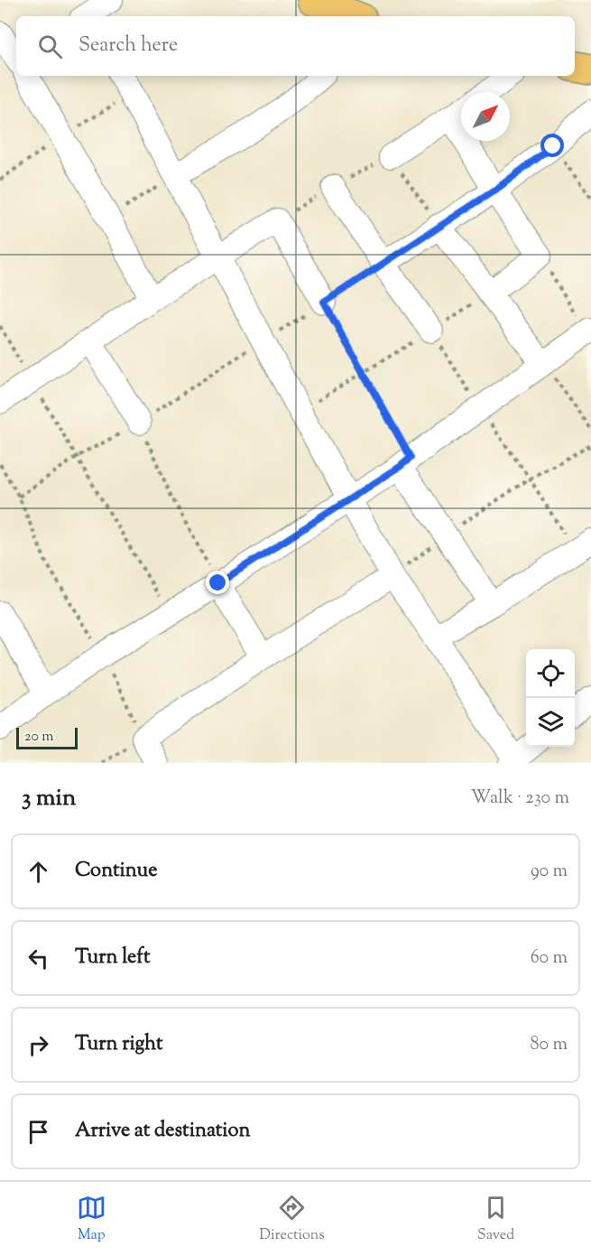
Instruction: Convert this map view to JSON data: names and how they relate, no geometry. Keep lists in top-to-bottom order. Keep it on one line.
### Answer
{"scale_bar":"20 m","north":"top right","page":{"search":"Search here","scale":"20 m","heading":["3 min","Walk · 230 m"],"list":[["Continue","90 m"],["Turn left","60 m"],["Turn right","80 m"],"Arrive at destination"],"nav":["Map","Directions","Saved"]}}
